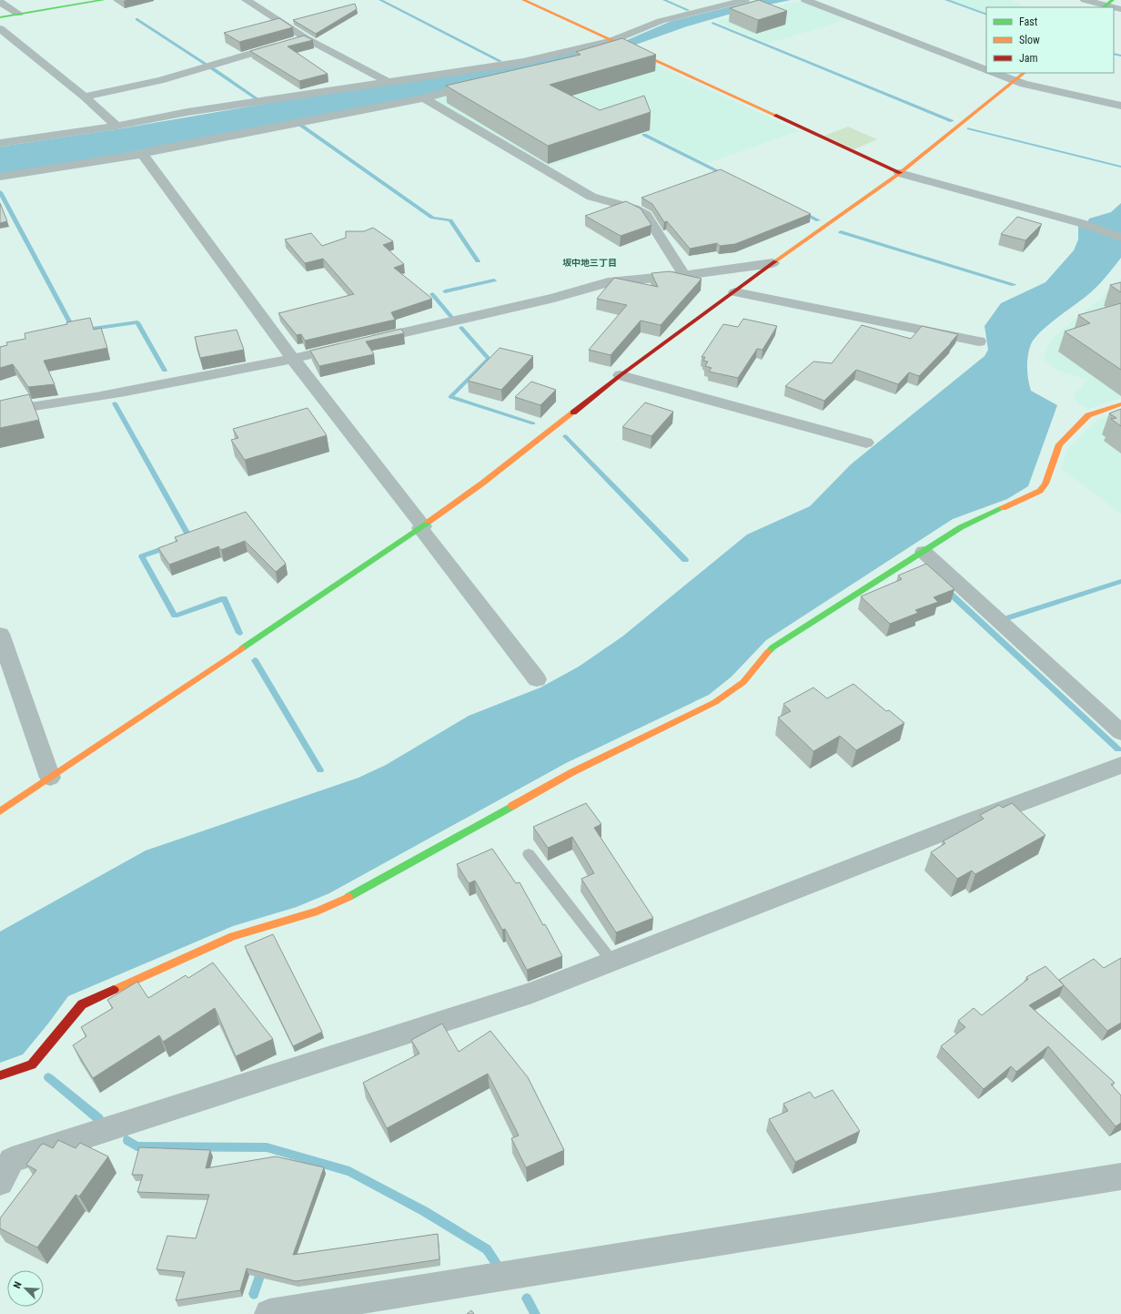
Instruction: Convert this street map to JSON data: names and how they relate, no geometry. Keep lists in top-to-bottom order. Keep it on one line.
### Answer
{"districts":["坂中地三丁目"],"legend":["Fast","Slow","Jam"],"north":"top left"}
